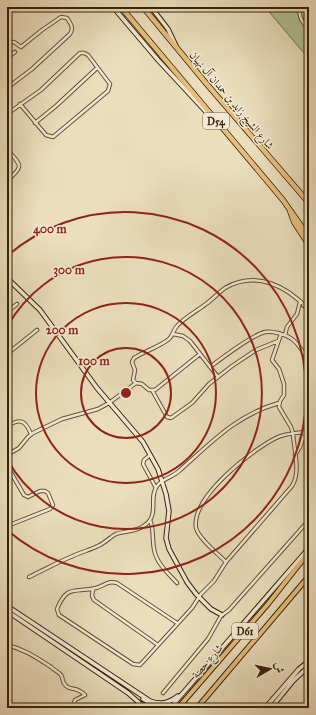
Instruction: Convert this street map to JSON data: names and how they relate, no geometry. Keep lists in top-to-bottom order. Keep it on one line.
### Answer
{"streets":{"highway":["شارع الشيخ زايد بن حمدان آل نهيان","D54"],"main road":["D61","شارع حصة"]},"north":"right","rings":["400 m","300 m","200 m","100 m"]}
